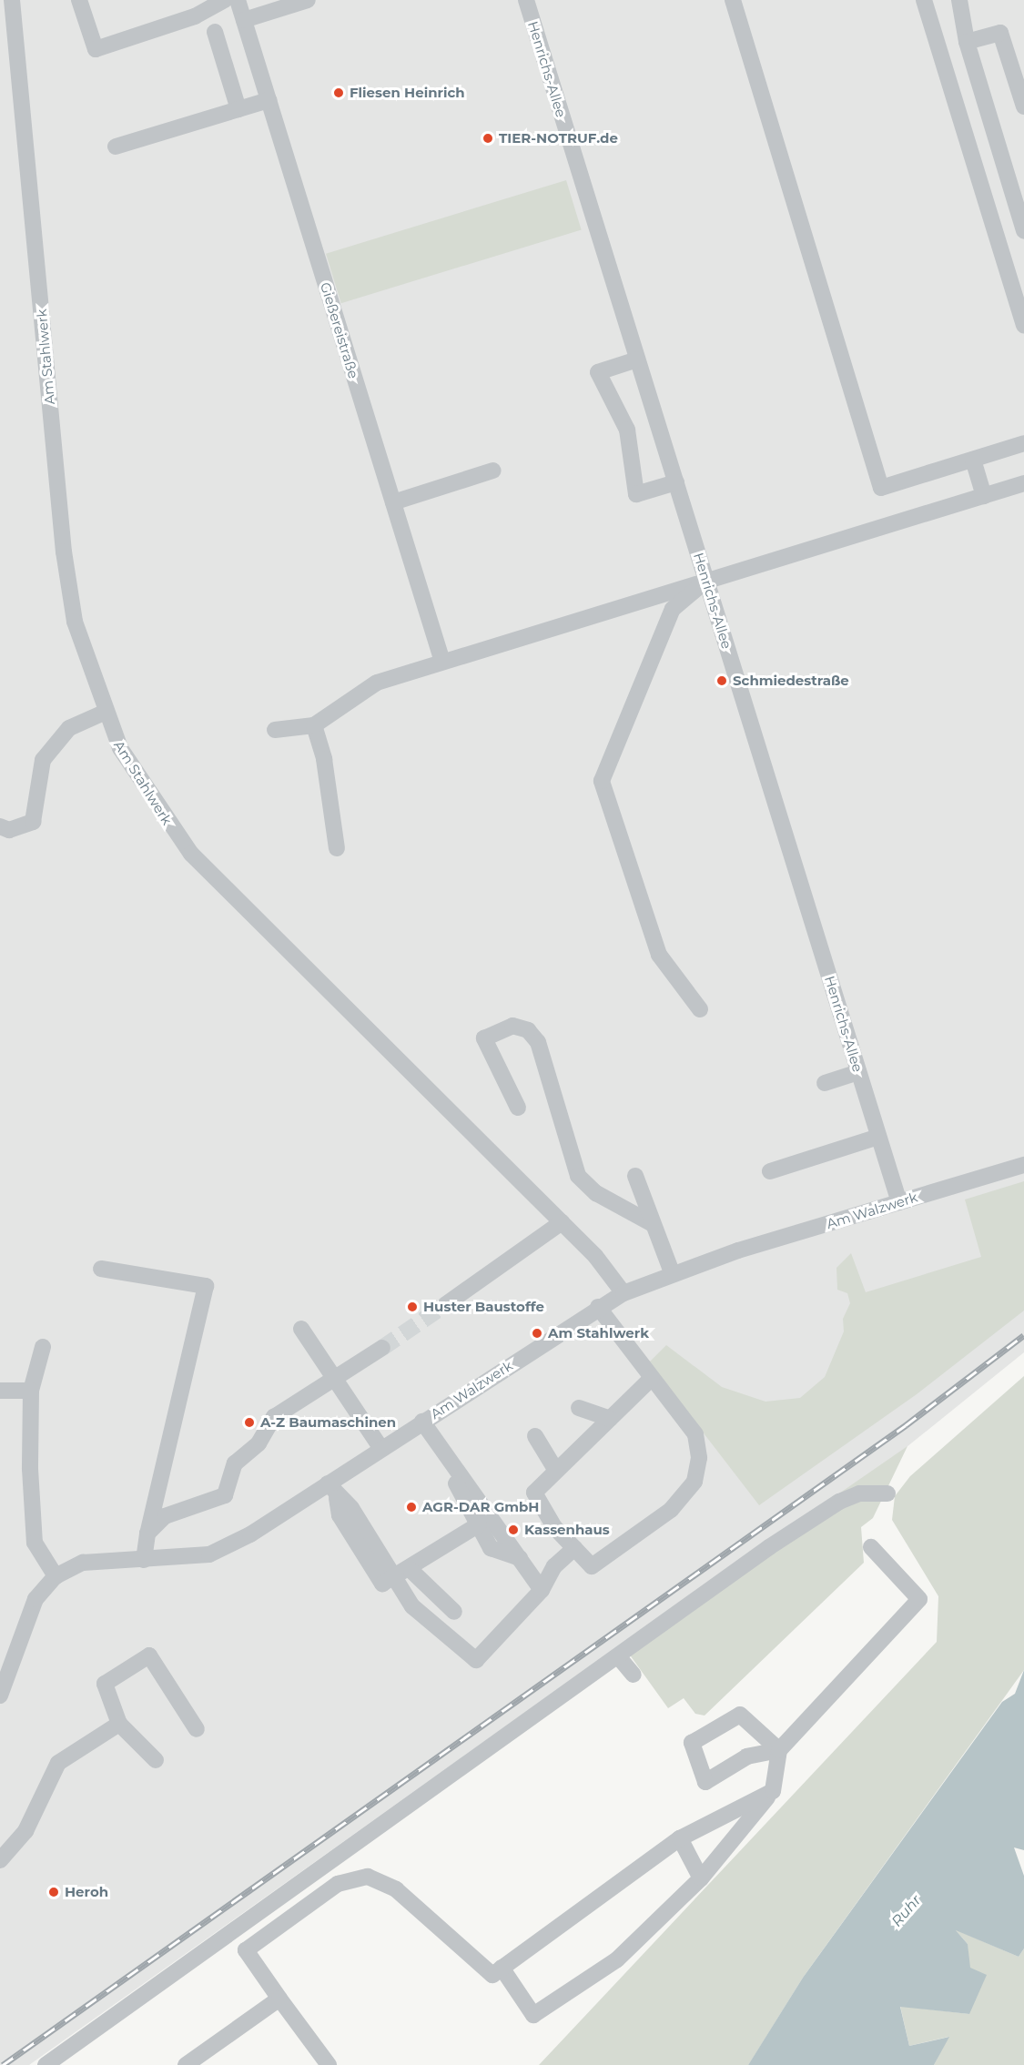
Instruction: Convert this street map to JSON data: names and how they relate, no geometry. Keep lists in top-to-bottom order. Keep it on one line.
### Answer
{"streets":{"street":["Henrichs-Allee","Gießereistraße","Am Stahlwerk","Am Walzwerk"]},"crossings":[["Henrichs-Allee","Am Walzwerk"],["Am Stahlwerk","Am Walzwerk"]],"water":["Ruhr"],"places":["Fliesen Heinrich","TIER-NOTRUF.de","Schmiedestraße","Huster Baustoffe","Am Stahlwerk","A-Z Baumaschinen","AGR-DAR GmbH","Kassenhaus","Heroh"]}
